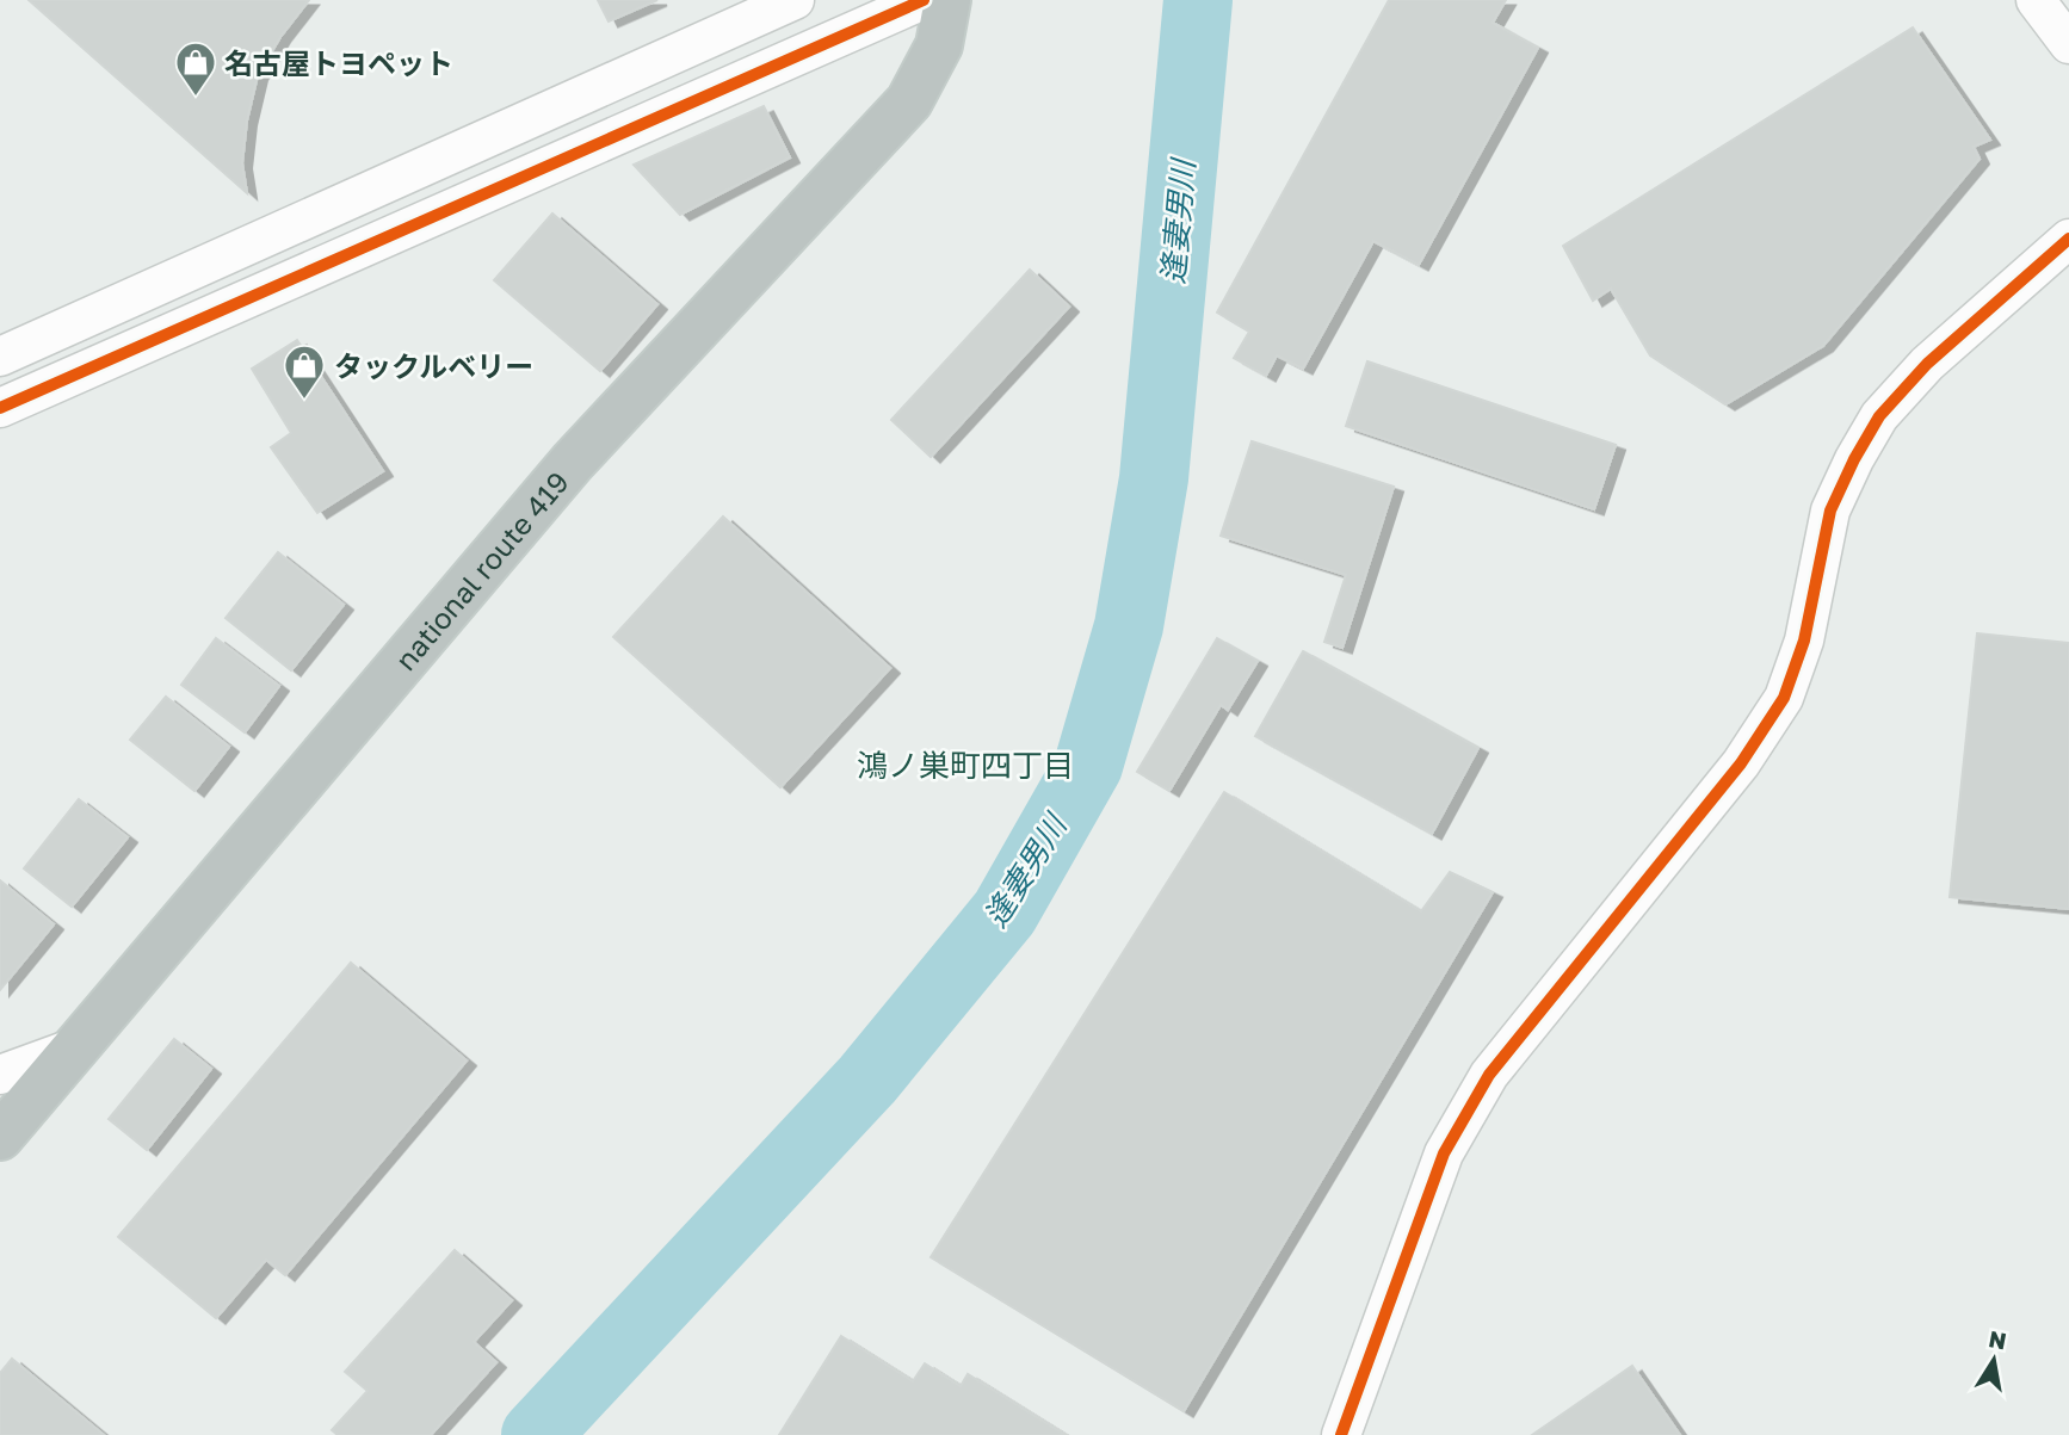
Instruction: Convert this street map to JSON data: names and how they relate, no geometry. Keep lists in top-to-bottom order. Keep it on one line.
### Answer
{"streets":{"highway":["national route 419"]},"districts":["鴻ノ巣町四丁目"],"water":["逢妻男川"],"places":{"shop":["名古屋トヨペット","タックルベリー"]},"north":"top"}
